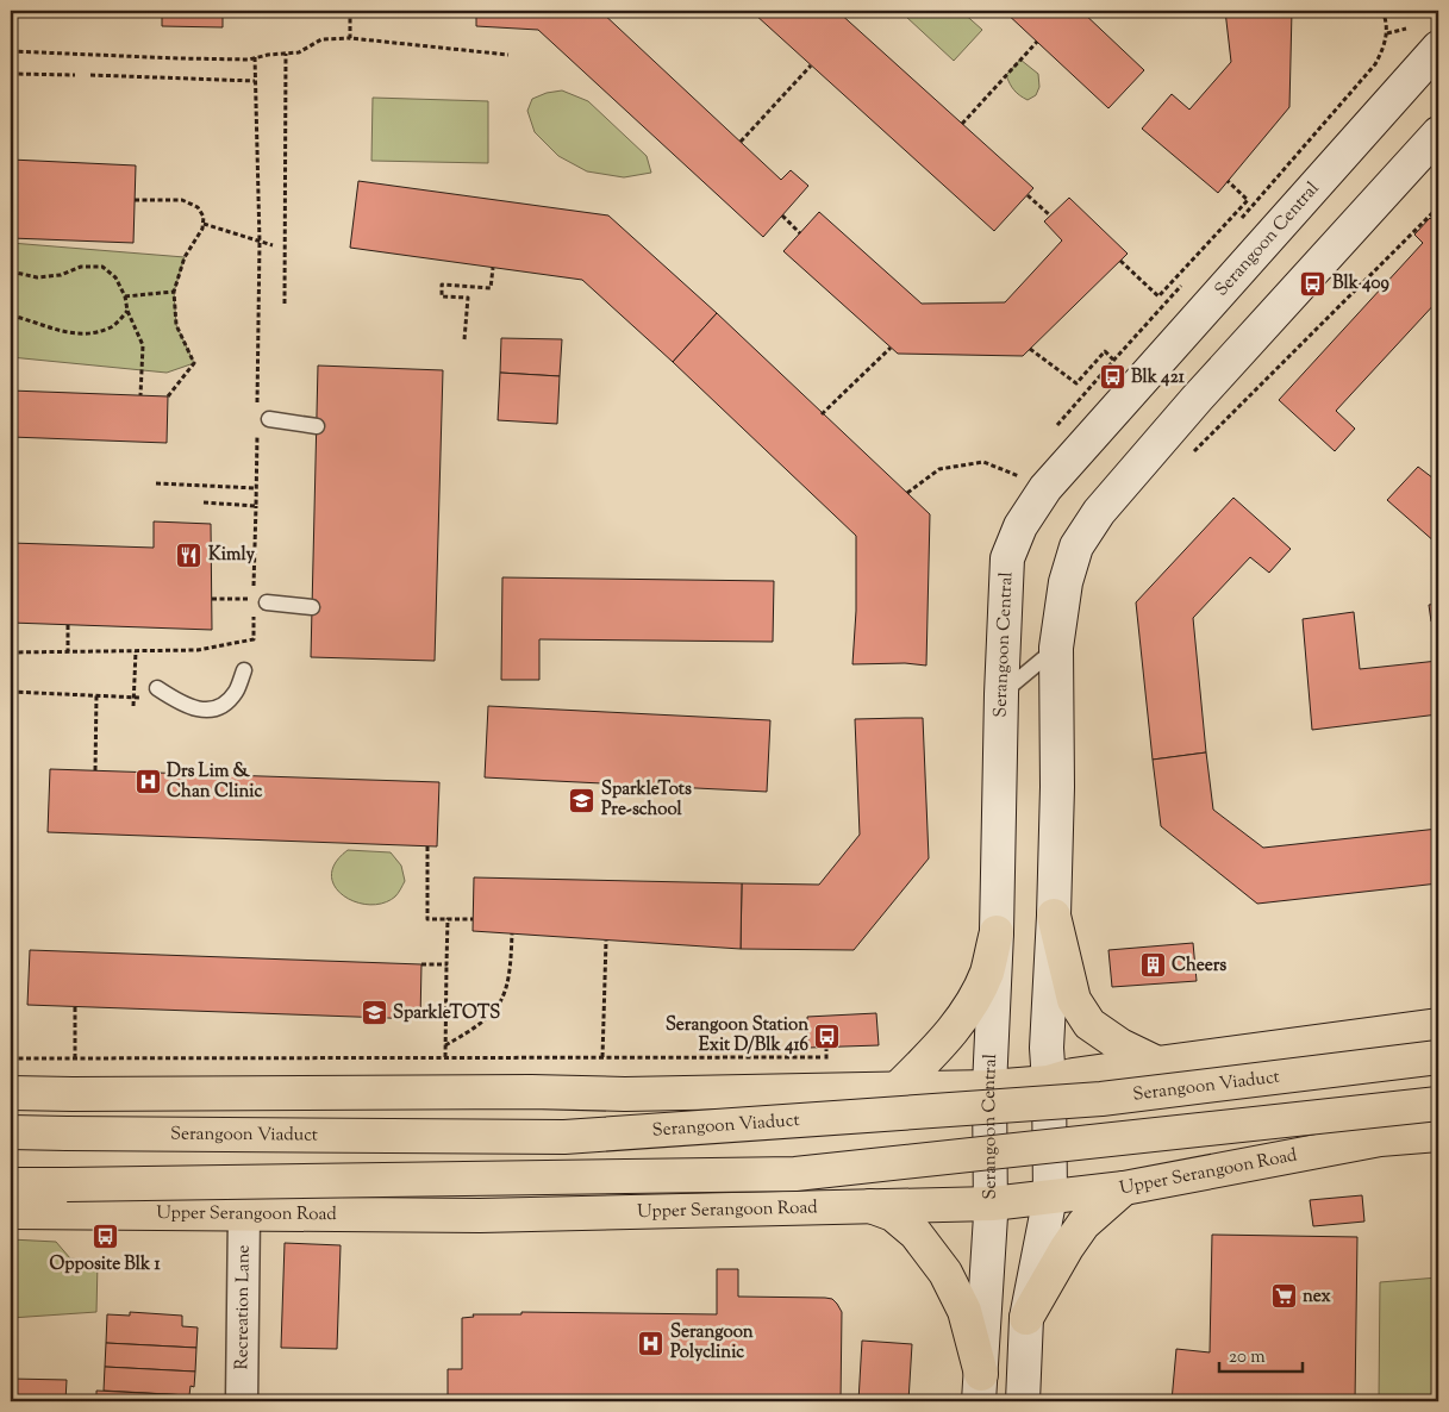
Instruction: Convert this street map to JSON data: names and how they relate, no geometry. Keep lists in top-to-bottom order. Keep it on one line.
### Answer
{"streets":{"main road":["Serangoon Central","Serangoon Viaduct","Upper Serangoon Road"],"street":["Recreation Lane"]},"crossings":[["Serangoon Central","Upper Serangoon Road"],["Upper Serangoon Road","Recreation Lane"]],"places":{"bus stop":["Blk 409","Blk 421","Serangoon Station Exit D/Blk 416","Opposite Blk 1"],"restaurant":["Kimly"],"hospital":["Drs Lim & Chan Clinic","Serangoon Polyclinic"],"school or university":["SparkleTots Pre-school","SparkleTOTS"],"building":["Cheers"],"supermarket":["nex"]},"scale_bar":"20 m"}
